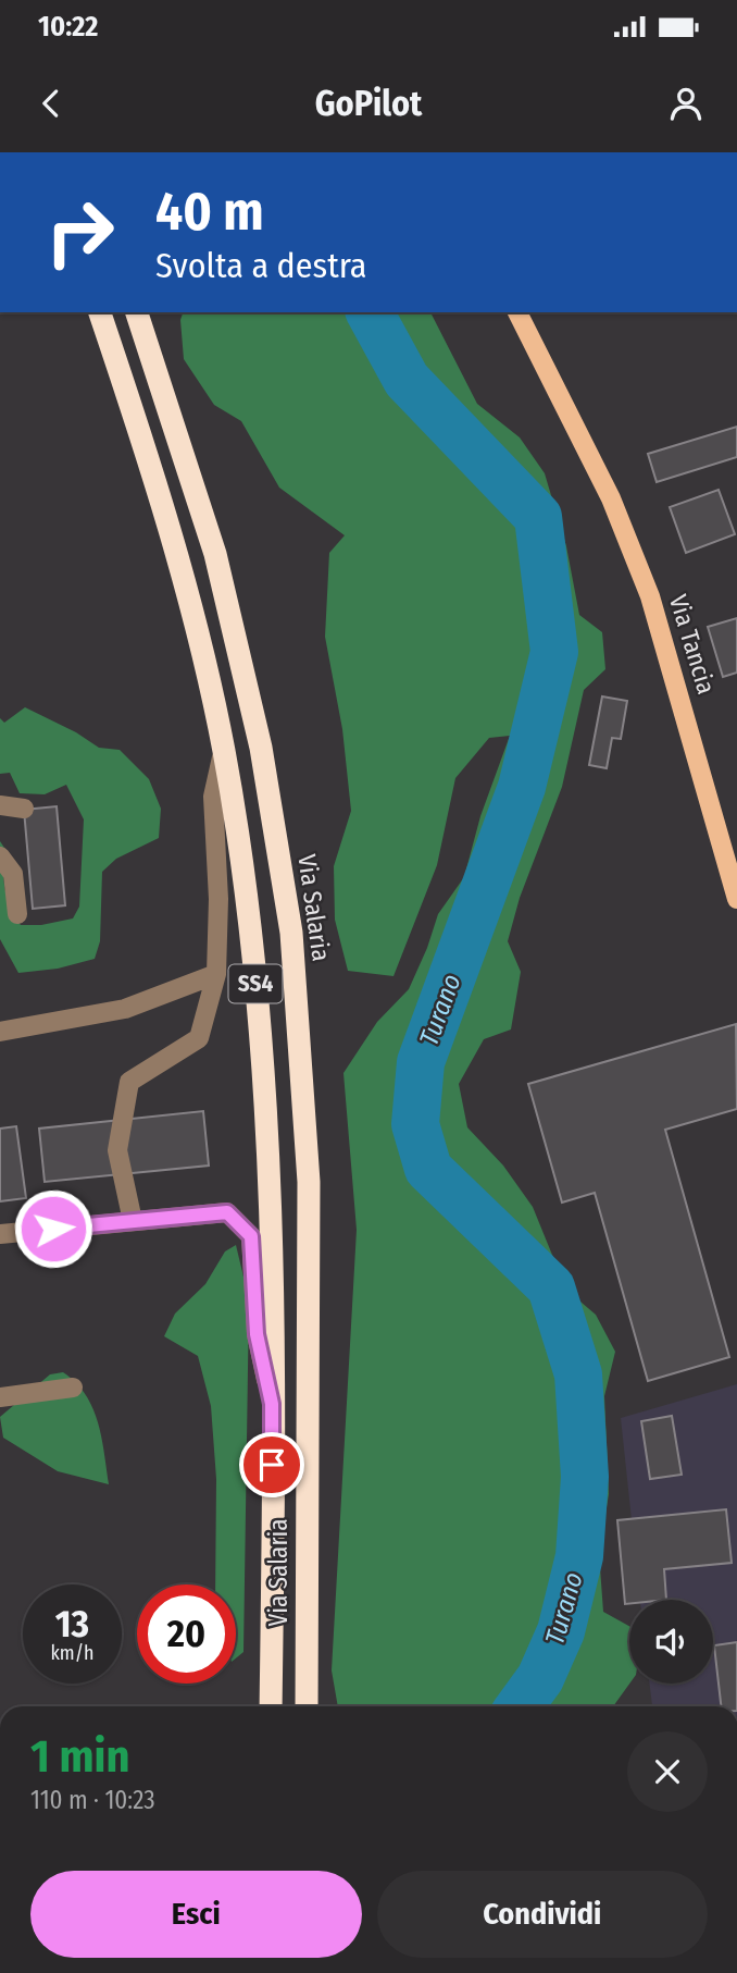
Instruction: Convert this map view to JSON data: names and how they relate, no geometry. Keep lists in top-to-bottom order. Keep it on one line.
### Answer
{"streets":{"highway":["Via Salaria","SS4"],"main road":["Via Tancia"]},"water":["Turano"],"page":{"status":"10:22","header":"GoPilot","turn":["40 m","Svolta a destra"],"speed":"13 km/h","limit":"20","heading":["1 min","110 m · 10:23"],"buttons":["Esci","Condividi"]}}
